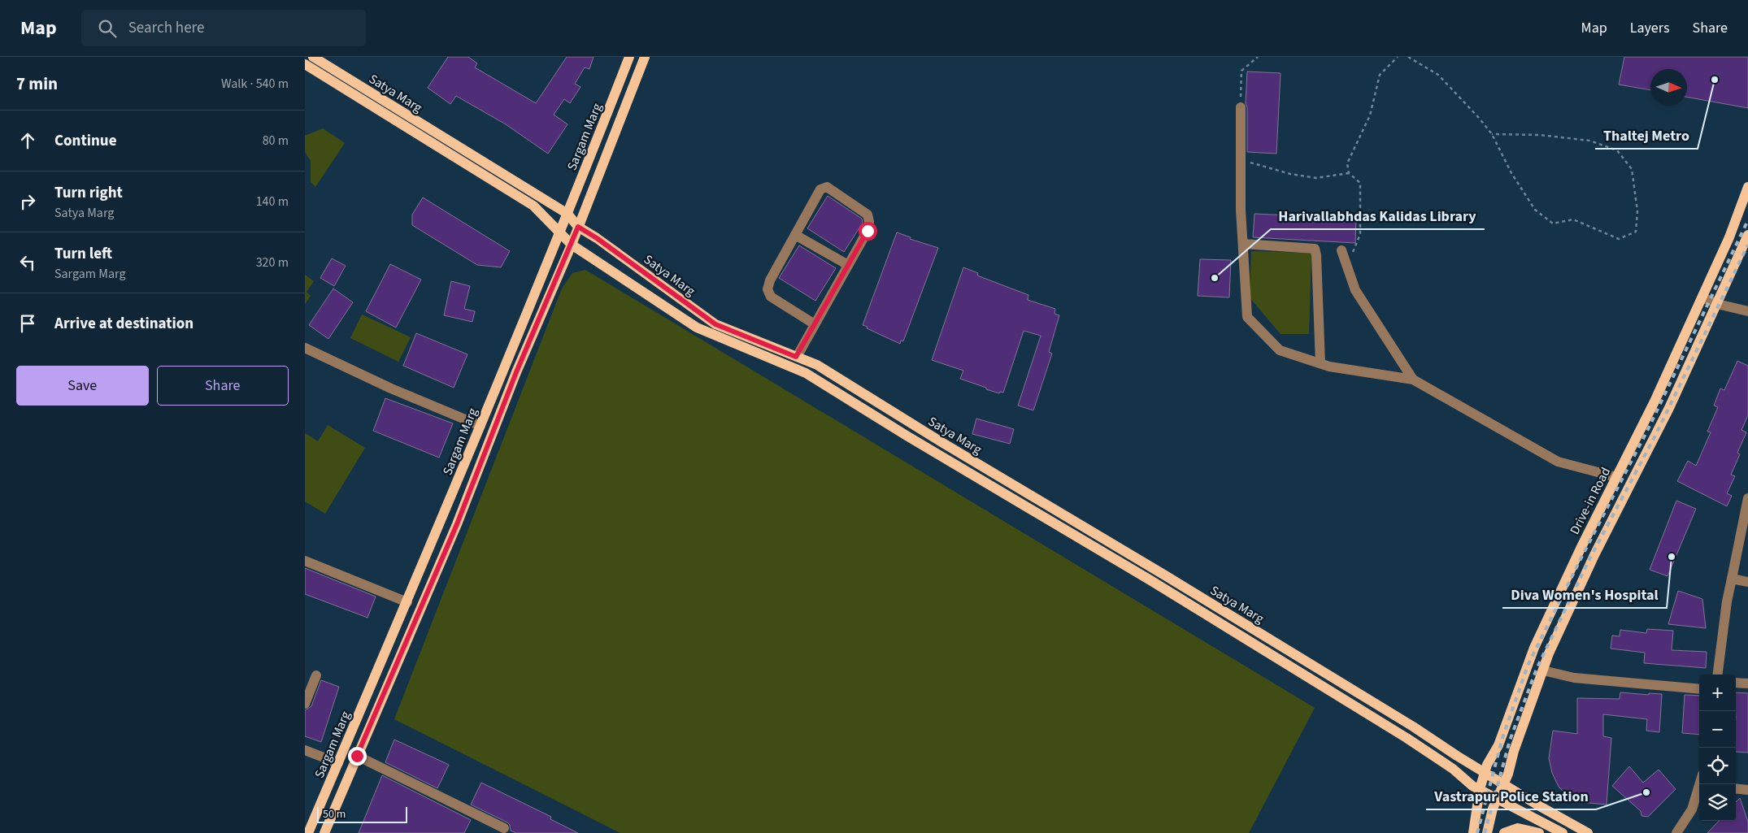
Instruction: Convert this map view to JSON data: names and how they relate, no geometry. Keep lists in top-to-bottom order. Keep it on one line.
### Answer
{"streets":{"main road":["Satya Marg","Sargam Marg","Drive-in Road"]},"crossings":[["Satya Marg","Sargam Marg"],["Satya Marg","Drive-in Road"]],"places":["Thaltej Metro","Harivallabhdas Kalidas Library","Diva Women's Hospital","Vastrapur Police Station"],"scale_bar":"50 m","north":"right","page":{"header":"Map","search":"Search here","nav":["Map","Layers","Share"],"heading":["7 min","Walk · 540 m"],"list":[["Continue","80 m"],["Turn right","Satya Marg","140 m"],["Turn left","Sargam Marg","320 m"],"Arrive at destination"],"buttons":["Save","Share"],"map_buttons":["+","−"],"scale":"50 m"}}
